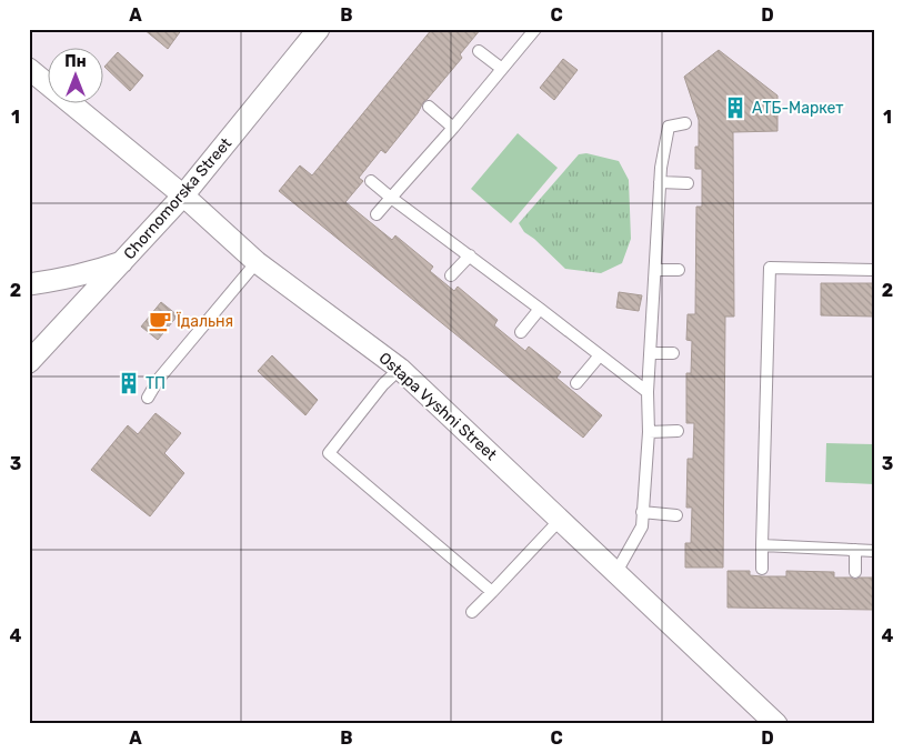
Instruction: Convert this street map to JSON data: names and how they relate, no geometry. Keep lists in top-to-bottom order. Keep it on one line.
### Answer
{"streets":{"street":["Chornomorska Street","Ostapa Vyshni Street"]},"crossings":[["Chornomorska Street","Ostapa Vyshni Street"]],"places":{"building":["АТБ-Маркет","ТП"],"cafe":["Їдальня"]},"north":"top","grid":{"columns":["A","B","C","D"],"rows":["1","2","3","4"]}}
